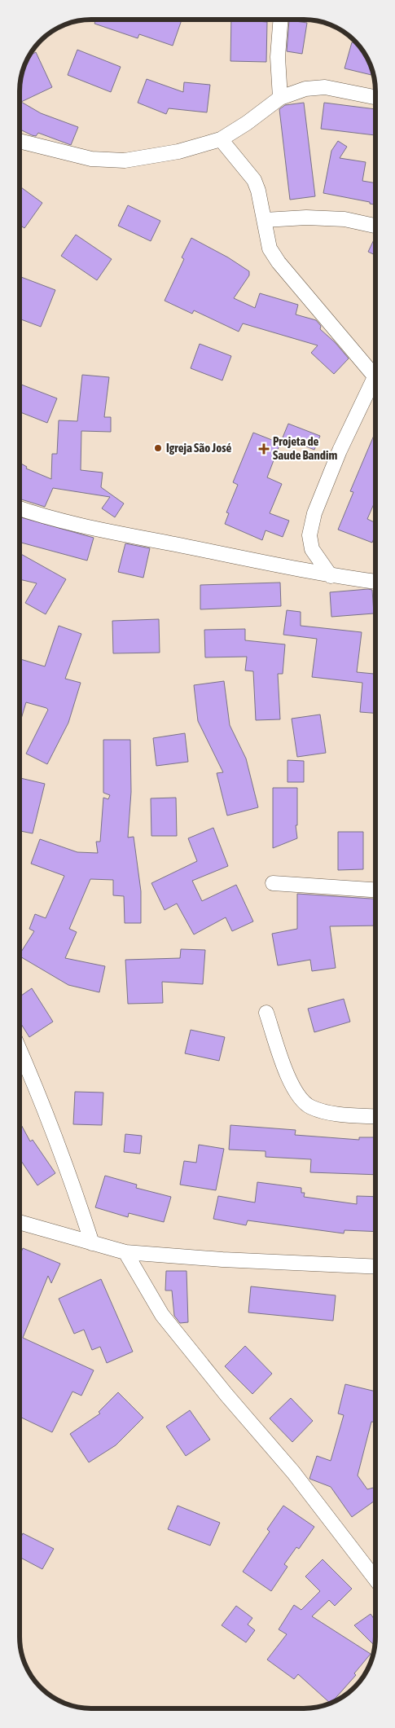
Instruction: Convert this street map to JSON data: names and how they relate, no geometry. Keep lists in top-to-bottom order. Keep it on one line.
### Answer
{"places":{"other":["Igreja São José"],"health":["Projeta de Saude Bandim"]}}
